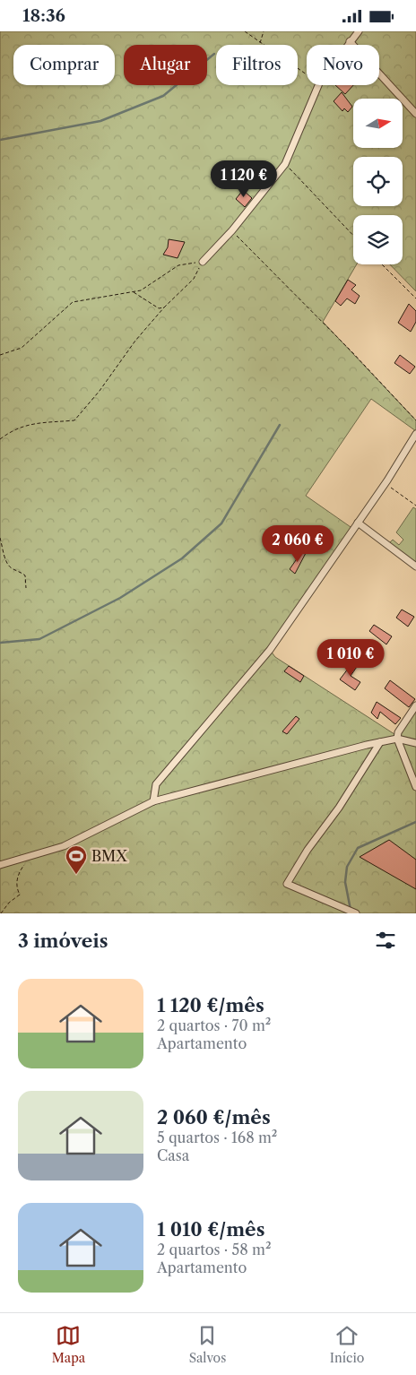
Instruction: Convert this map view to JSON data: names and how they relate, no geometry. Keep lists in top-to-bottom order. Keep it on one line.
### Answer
{"places":{"sports":["BMX"]},"north":"right","page":{"status":"18:36","chip":["Comprar","Alugar","Filtros","Novo"],"price":["1 120 €","2 060 €","1 010 €"],"heading":"3 imóveis","list":[{"name":"1 120 €/mês","note":"2 quartos · 70 m² · Apartamento"},{"name":"2 060 €/mês","note":"5 quartos · 168 m² · Casa"},{"name":"1 010 €/mês","note":"2 quartos · 58 m² · Apartamento"}],"tabs":["Mapa","Salvos","Início"]}}
